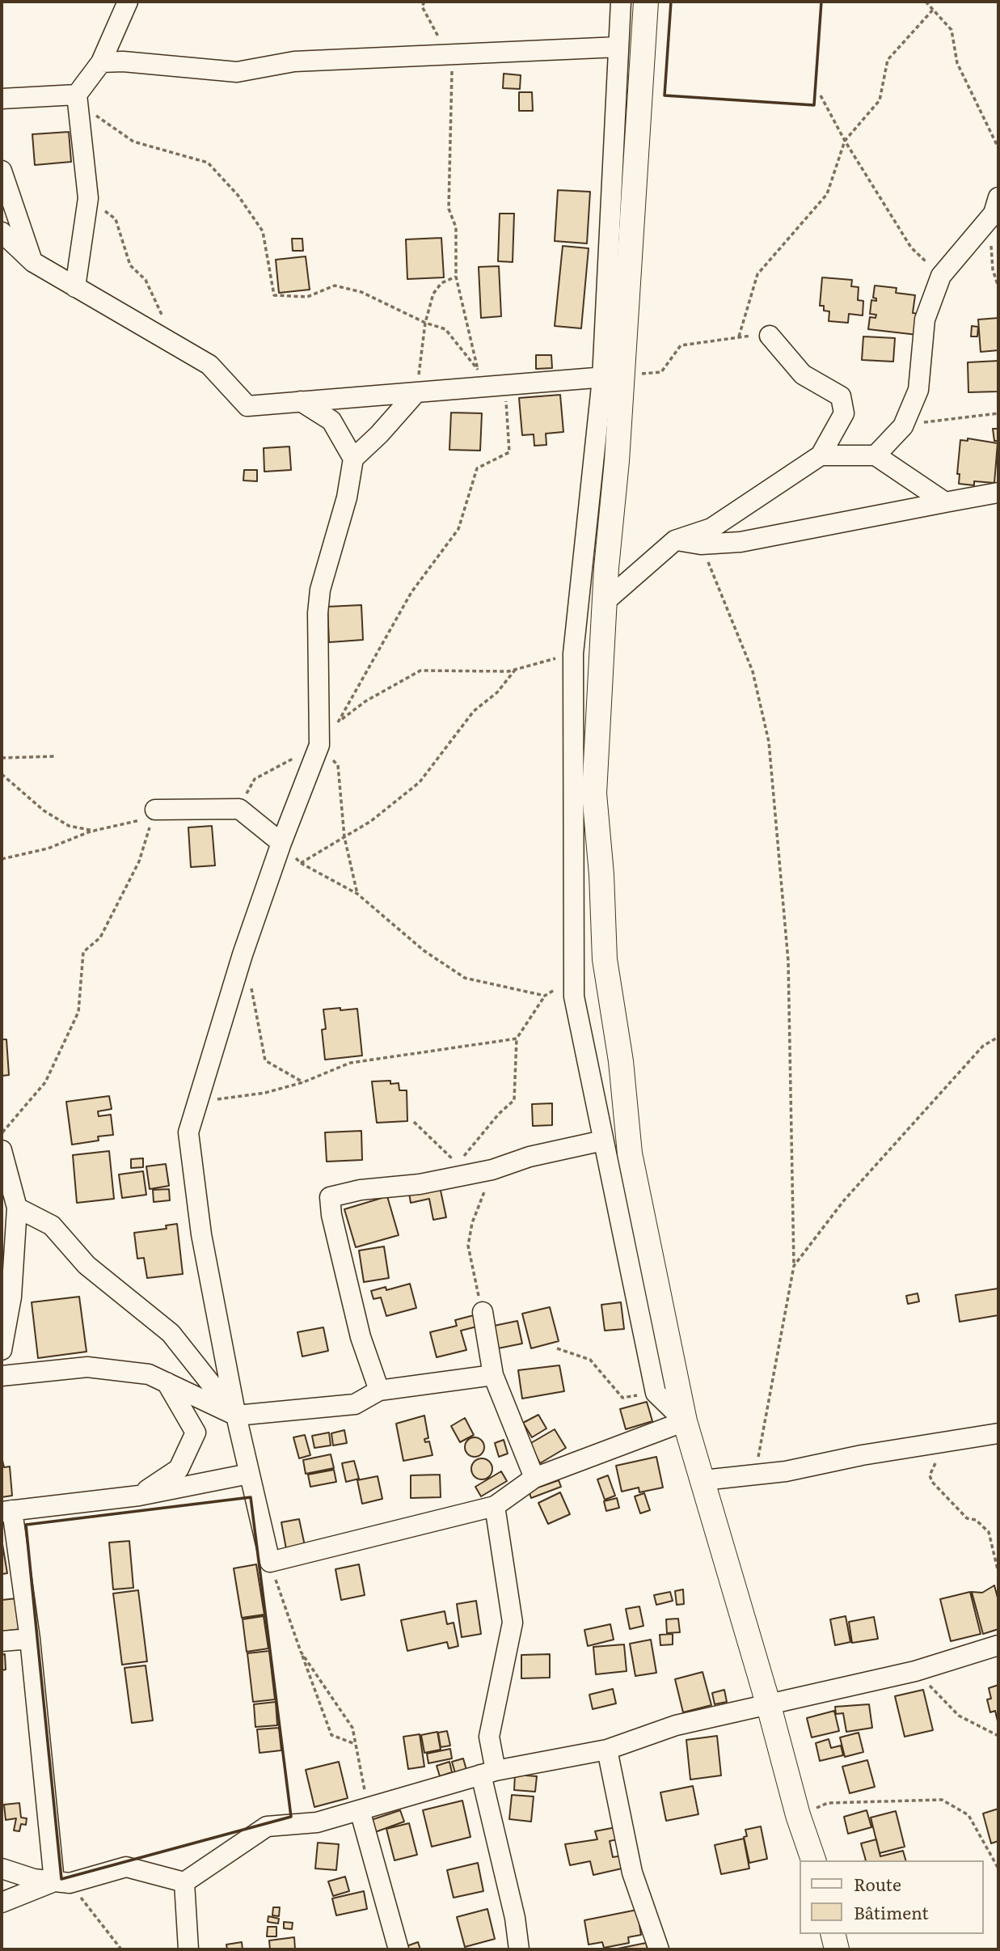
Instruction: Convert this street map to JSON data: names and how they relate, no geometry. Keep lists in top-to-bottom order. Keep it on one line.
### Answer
{"legend":["Route","Bâtiment"]}
